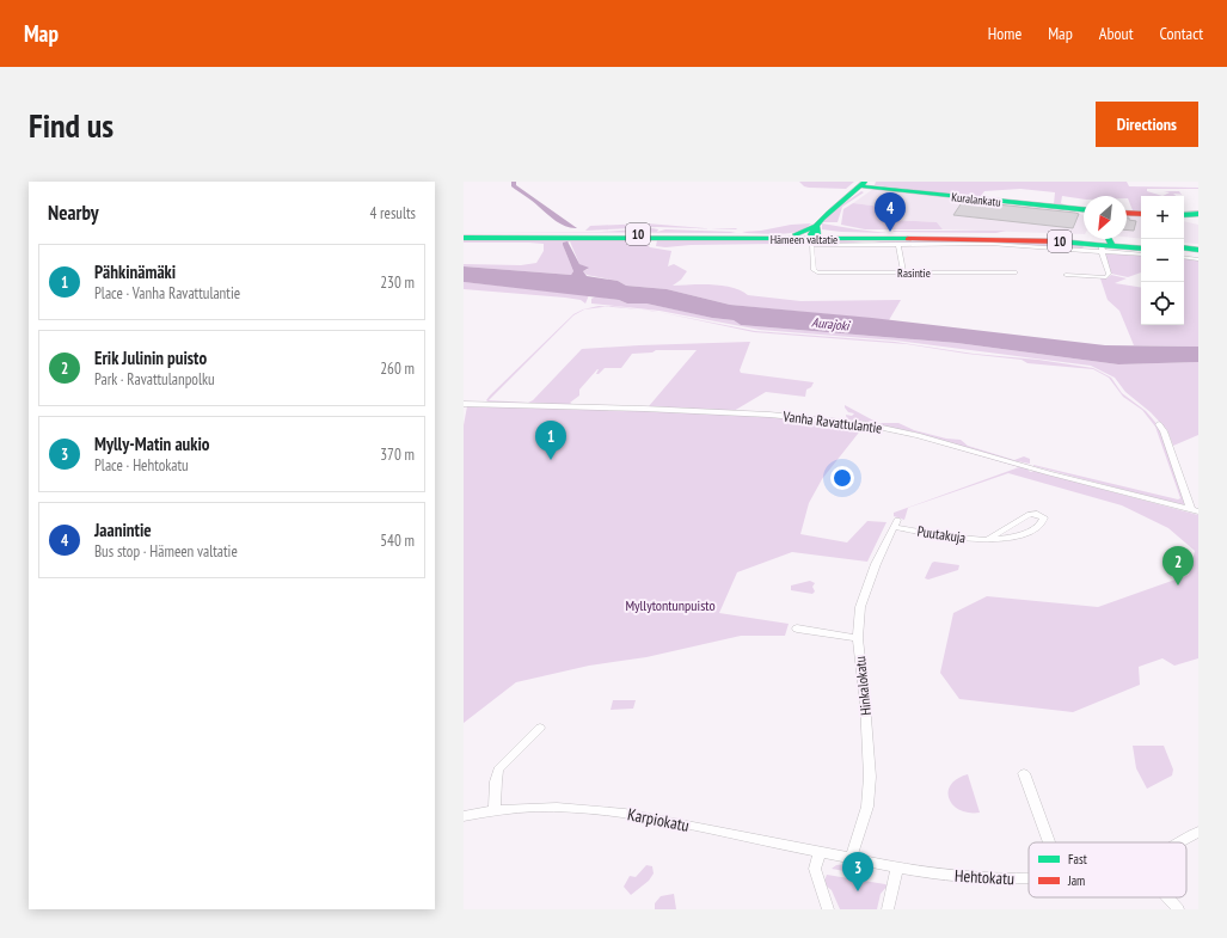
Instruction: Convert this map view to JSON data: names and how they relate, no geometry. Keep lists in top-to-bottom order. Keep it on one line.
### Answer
{"streets":{"main road":["Kuralankatu","10","Hämeen valtatie"],"street":["Rasintie","Vanha Ravattulantie","Puutakuja","Hinkalokatu","Karpiokatu","Hehtokatu"]},"crossings":[["Puutakuja","Hinkalokatu"],["Hinkalokatu","Karpiokatu"],["Hinkalokatu","Hehtokatu"],["Karpiokatu","Hehtokatu"]],"water":["Aurajoki"],"parks":["Myllytontunpuisto"],"legend":["Fast","Jam"],"north":"bottom left","page":{"header":"Map","nav":["Home","Map","About","Contact"],"buttons":"Directions","title":"Find us","heading":["Nearby","4 results"],"pins":["4","1","2","3"],"map_buttons":["+","−"],"list":[{"mark":"1","name":"Pähkinämäki","note":"Place · Vanha Ravattulantie","value":"230 m"},{"mark":"2","name":"Erik Julinin puisto","note":"Park · Ravattulanpolku","value":"260 m"},{"mark":"3","name":"Mylly-Matin aukio","note":"Place · Hehtokatu","value":"370 m"},{"mark":"4","name":"Jaanintie","note":"Bus stop · Hämeen valtatie","value":"540 m"}]}}
